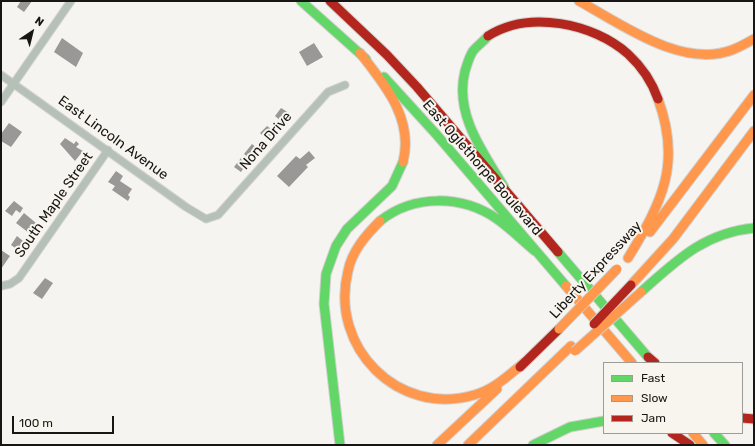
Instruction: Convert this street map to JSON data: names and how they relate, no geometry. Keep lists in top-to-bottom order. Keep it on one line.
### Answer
{"streets":{"main road":["East Oglethorpe Boulevard","Liberty Expressway"],"street":["East Lincoln Avenue","Nona Drive","South Maple Street"]},"crossings":[["East Lincoln Avenue","Nona Drive"],["East Lincoln Avenue","South Maple Street"]],"legend":["Fast","Slow","Jam"],"scale_bar":"100 m","north":"top right"}
